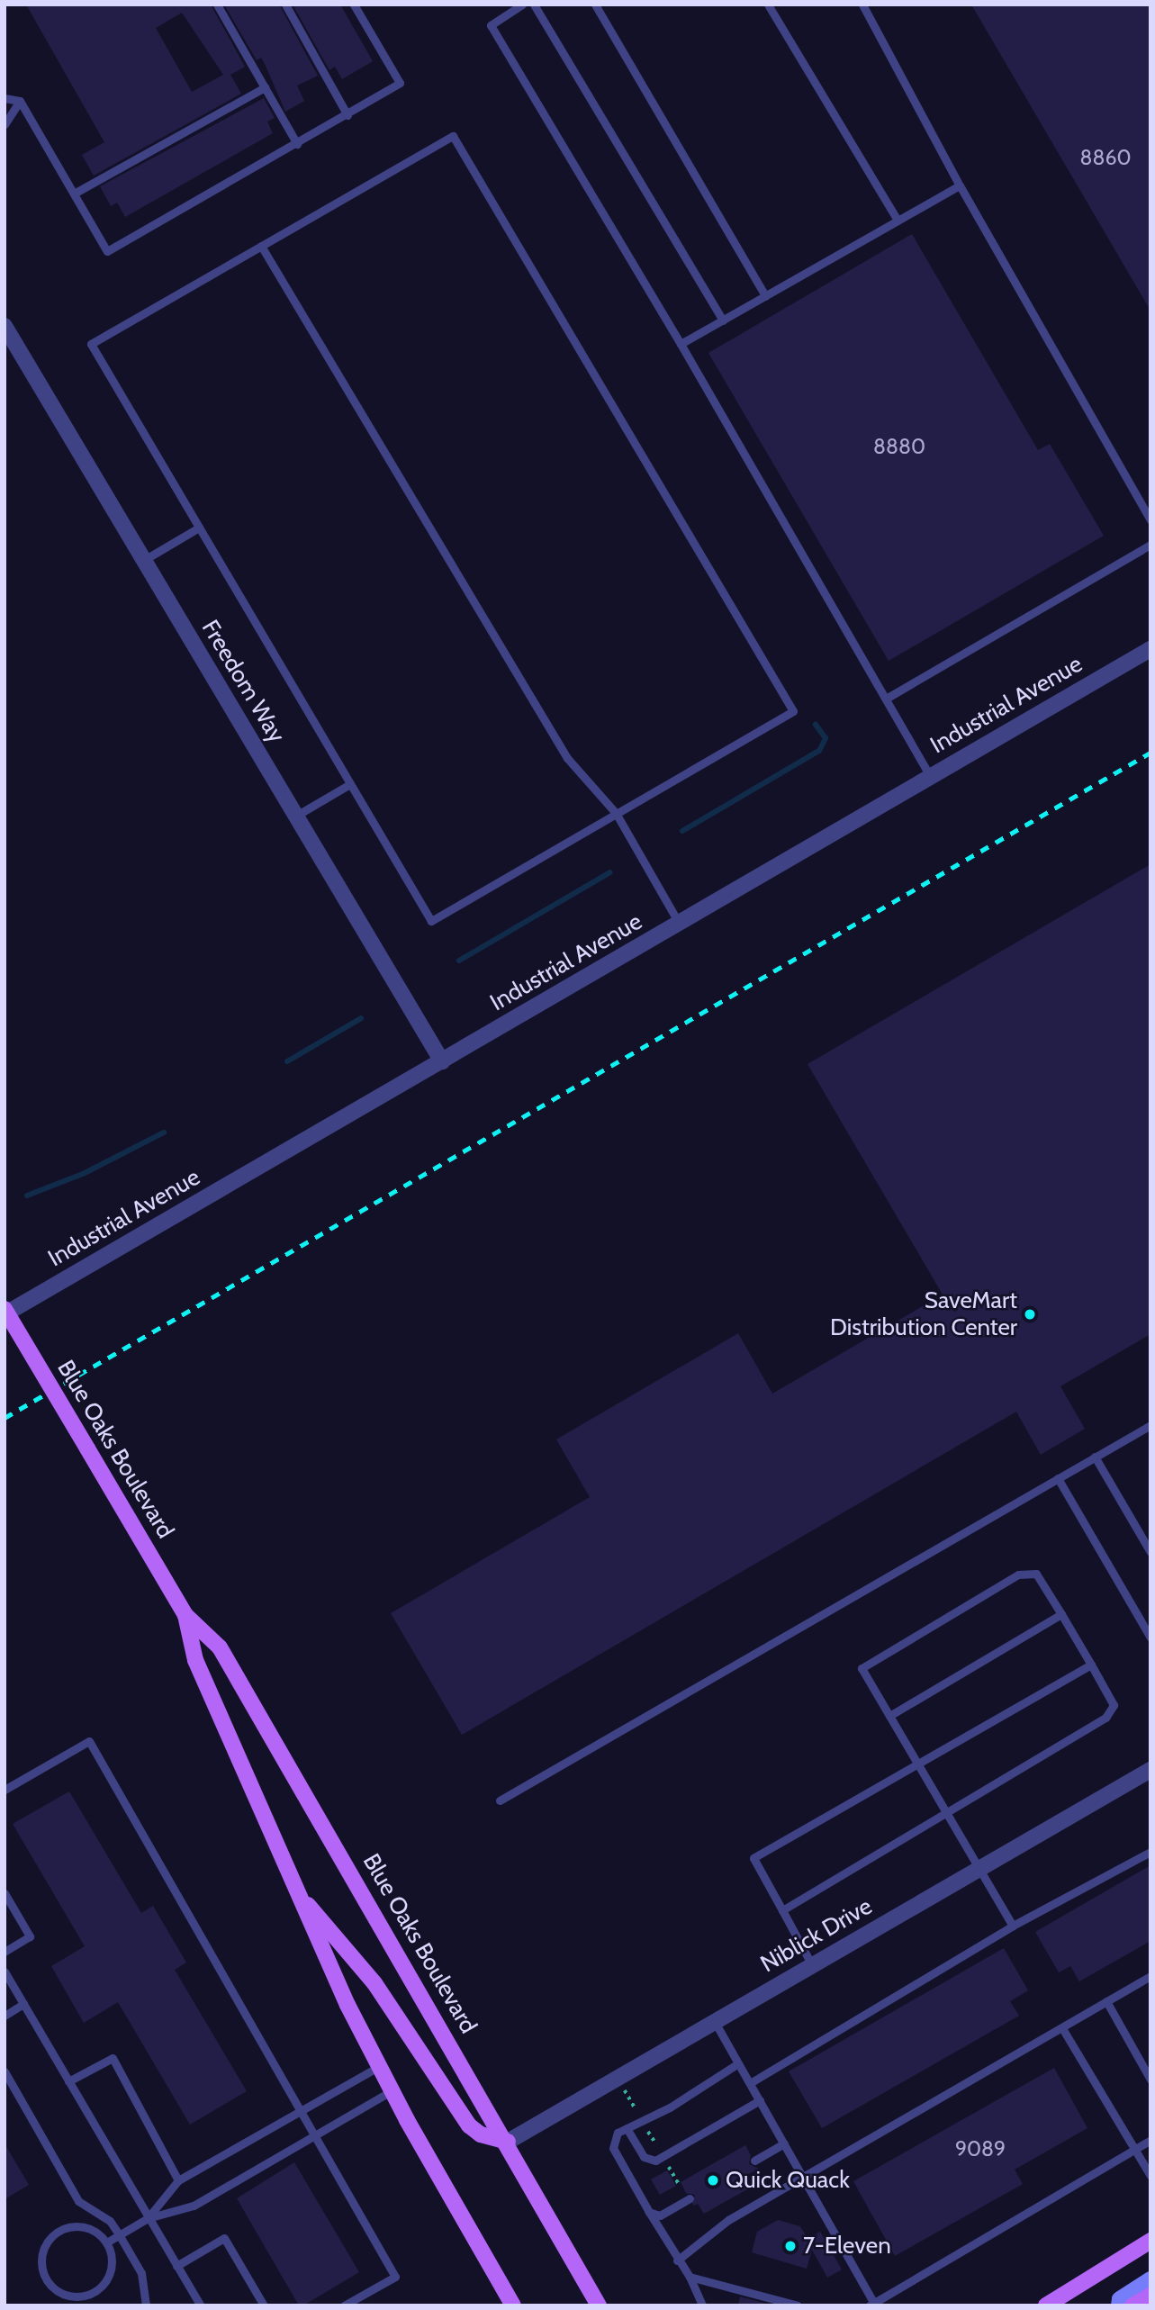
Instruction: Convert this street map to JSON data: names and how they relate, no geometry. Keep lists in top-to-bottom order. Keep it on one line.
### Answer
{"streets":{"main road":["Blue Oaks Boulevard"],"street":["Freedom Way","Industrial Avenue","Niblick Drive"]},"crossings":[["Freedom Way","Industrial Avenue"],["Blue Oaks Boulevard","Niblick Drive"]],"places":["SaveMart Distribution Center","Quick Quack","7-Eleven"],"house_numbers":["8860","8880","9089"]}
